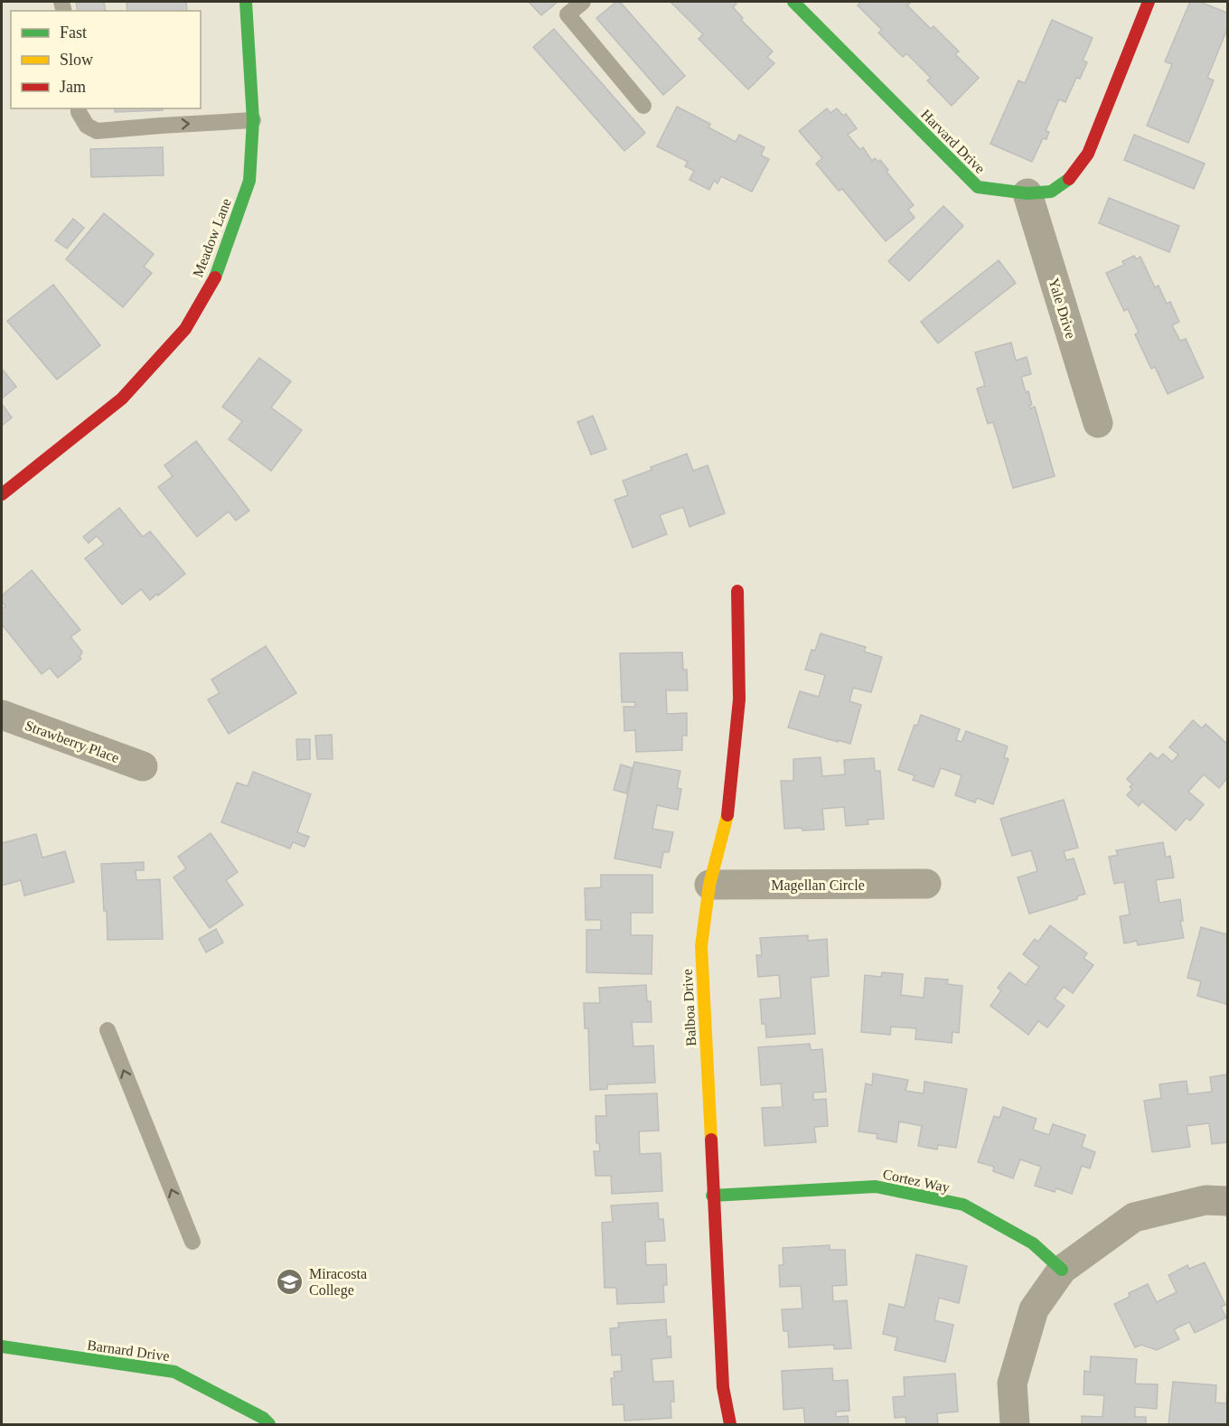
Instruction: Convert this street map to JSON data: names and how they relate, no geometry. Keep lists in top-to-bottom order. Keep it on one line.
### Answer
{"streets":{"street":["Harvard Drive","Meadow Lane","Yale Drive","Strawberry Place","Magellan Circle","Balboa Drive","Cortez Way","Barnard Drive"]},"crossings":[["Harvard Drive","Yale Drive"],["Magellan Circle","Balboa Drive"],["Balboa Drive","Cortez Way"]],"places":{"school or university":["Miracosta College"]},"legend":["Fast","Slow","Jam"]}
